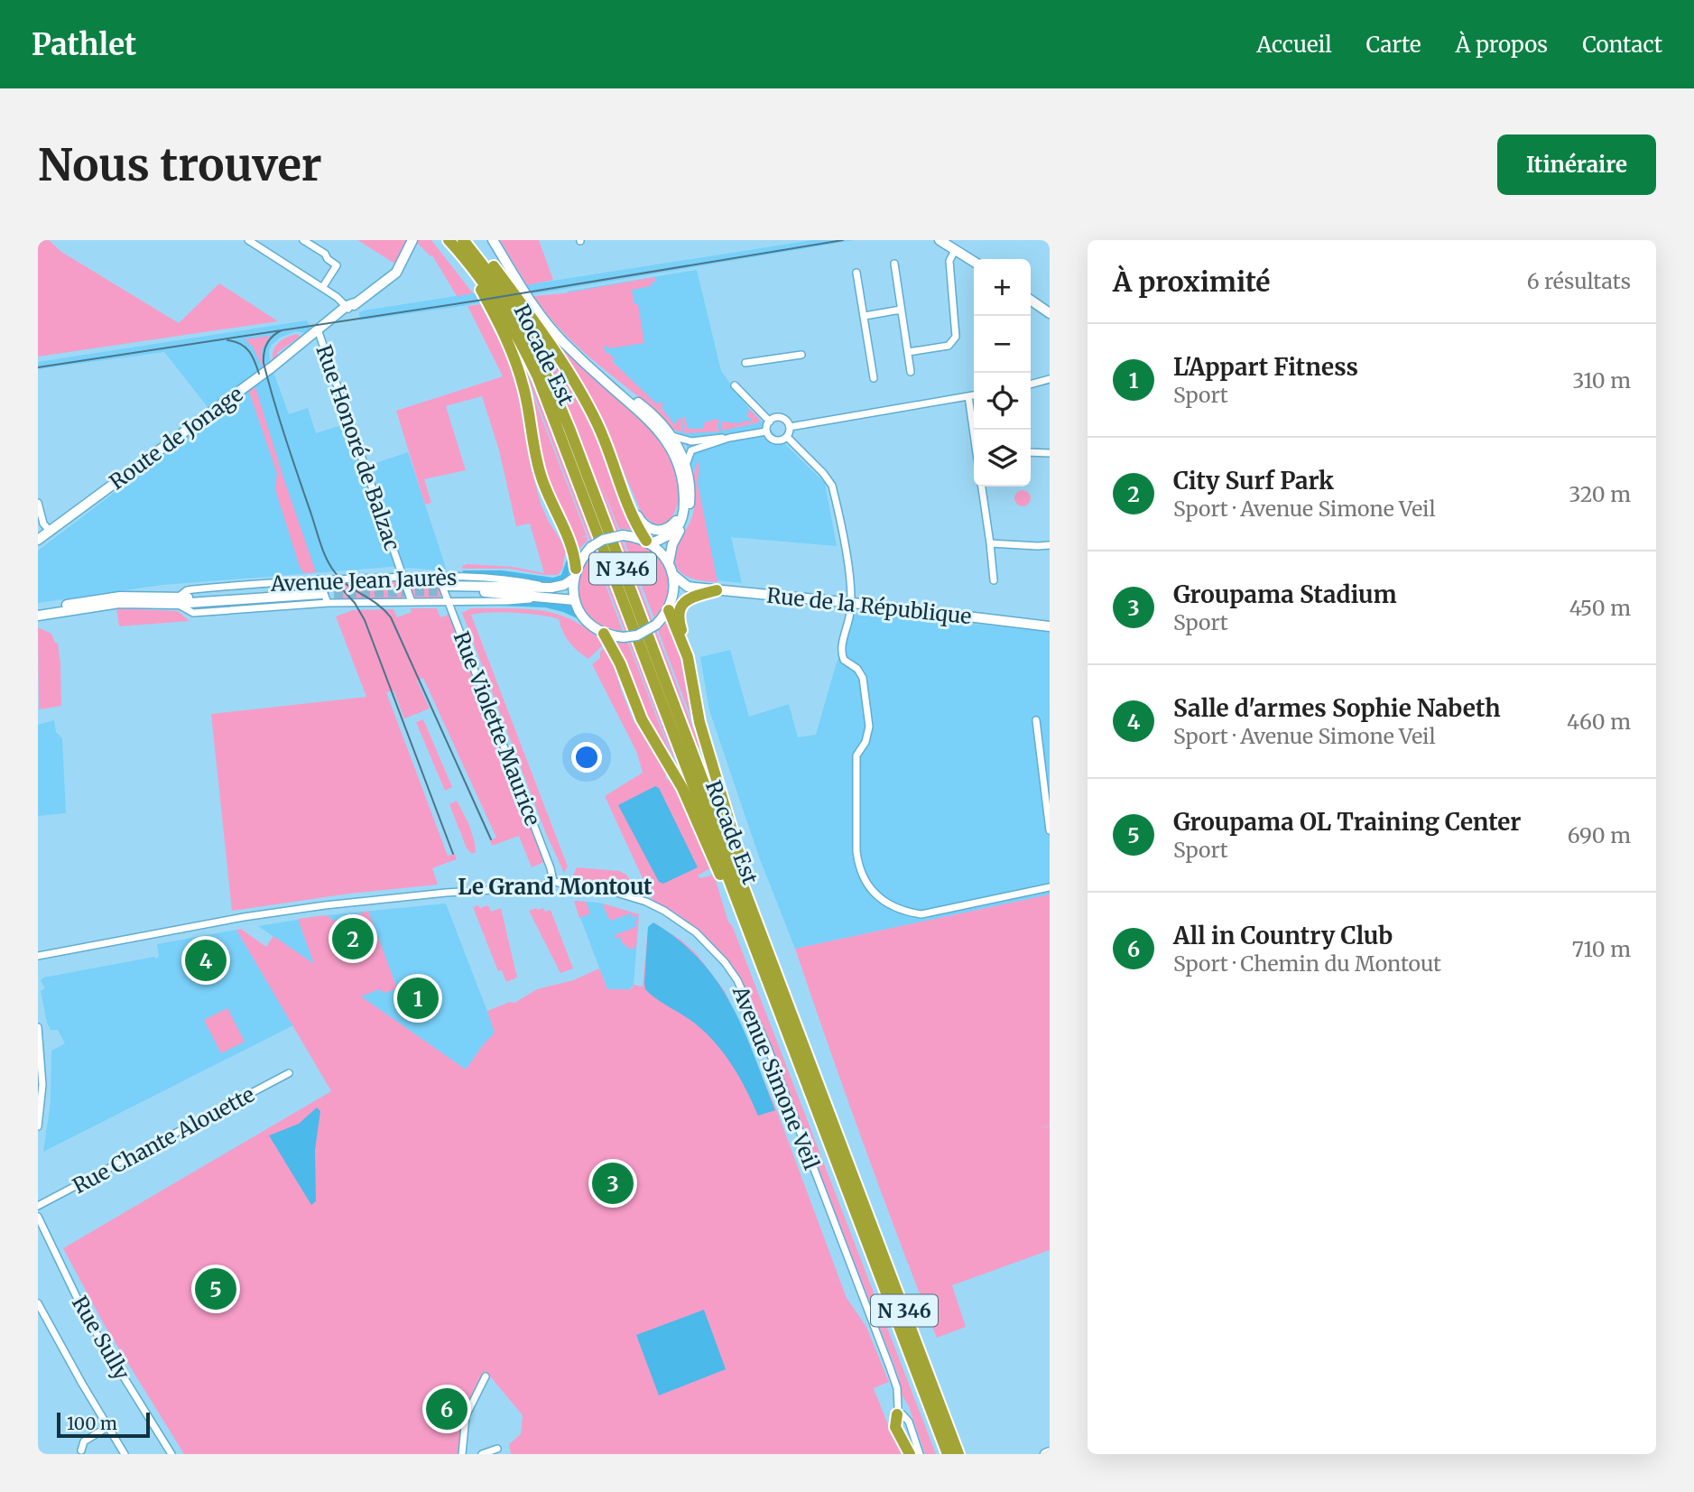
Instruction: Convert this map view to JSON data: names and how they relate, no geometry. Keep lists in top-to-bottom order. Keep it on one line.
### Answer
{"streets":{"highway":["Rocade Est","N 346"],"main road":["Route de Jonage","Avenue Jean Jaurès","Rue de la République"],"street":["Rue Honoré de Balzac","Rue Violette Maurice","Avenue Simone Veil","Rue Chante Alouette","Rue Sully"]},"crossings":[["Route de Jonage","Rue Honoré de Balzac"],["Rue Honoré de Balzac","Avenue Jean Jaurès"],["Avenue Jean Jaurès","Rue de la République"],["Avenue Jean Jaurès","Rue Violette Maurice"],["Rue Violette Maurice","Avenue Simone Veil"]],"districts":["Le Grand Montout"],"scale_bar":"100 m","page":{"header":"Pathlet","nav":["Accueil","Carte","À propos","Contact"],"buttons":"Itinéraire","title":"Nous trouver","heading":["À proximité","6 résultats"],"map_buttons":["+","−"],"list":[{"mark":"1","name":"L'Appart Fitness","note":"Sport","value":"310 m"},{"mark":"2","name":"City Surf Park","note":"Sport · Avenue Simone Veil","value":"320 m"},{"mark":"3","name":"Groupama Stadium","note":"Sport","value":"450 m"},{"mark":"4","name":"Salle d'armes Sophie Nabeth","note":"Sport · Avenue Simone Veil","value":"460 m"},{"mark":"5","name":"Groupama OL Training Center","note":"Sport","value":"690 m"},{"mark":"6","name":"All in Country Club","note":"Sport · Chemin du Montout","value":"710 m"}],"pins":["2","4","1","3","5","6"],"scale":"100 m"}}
